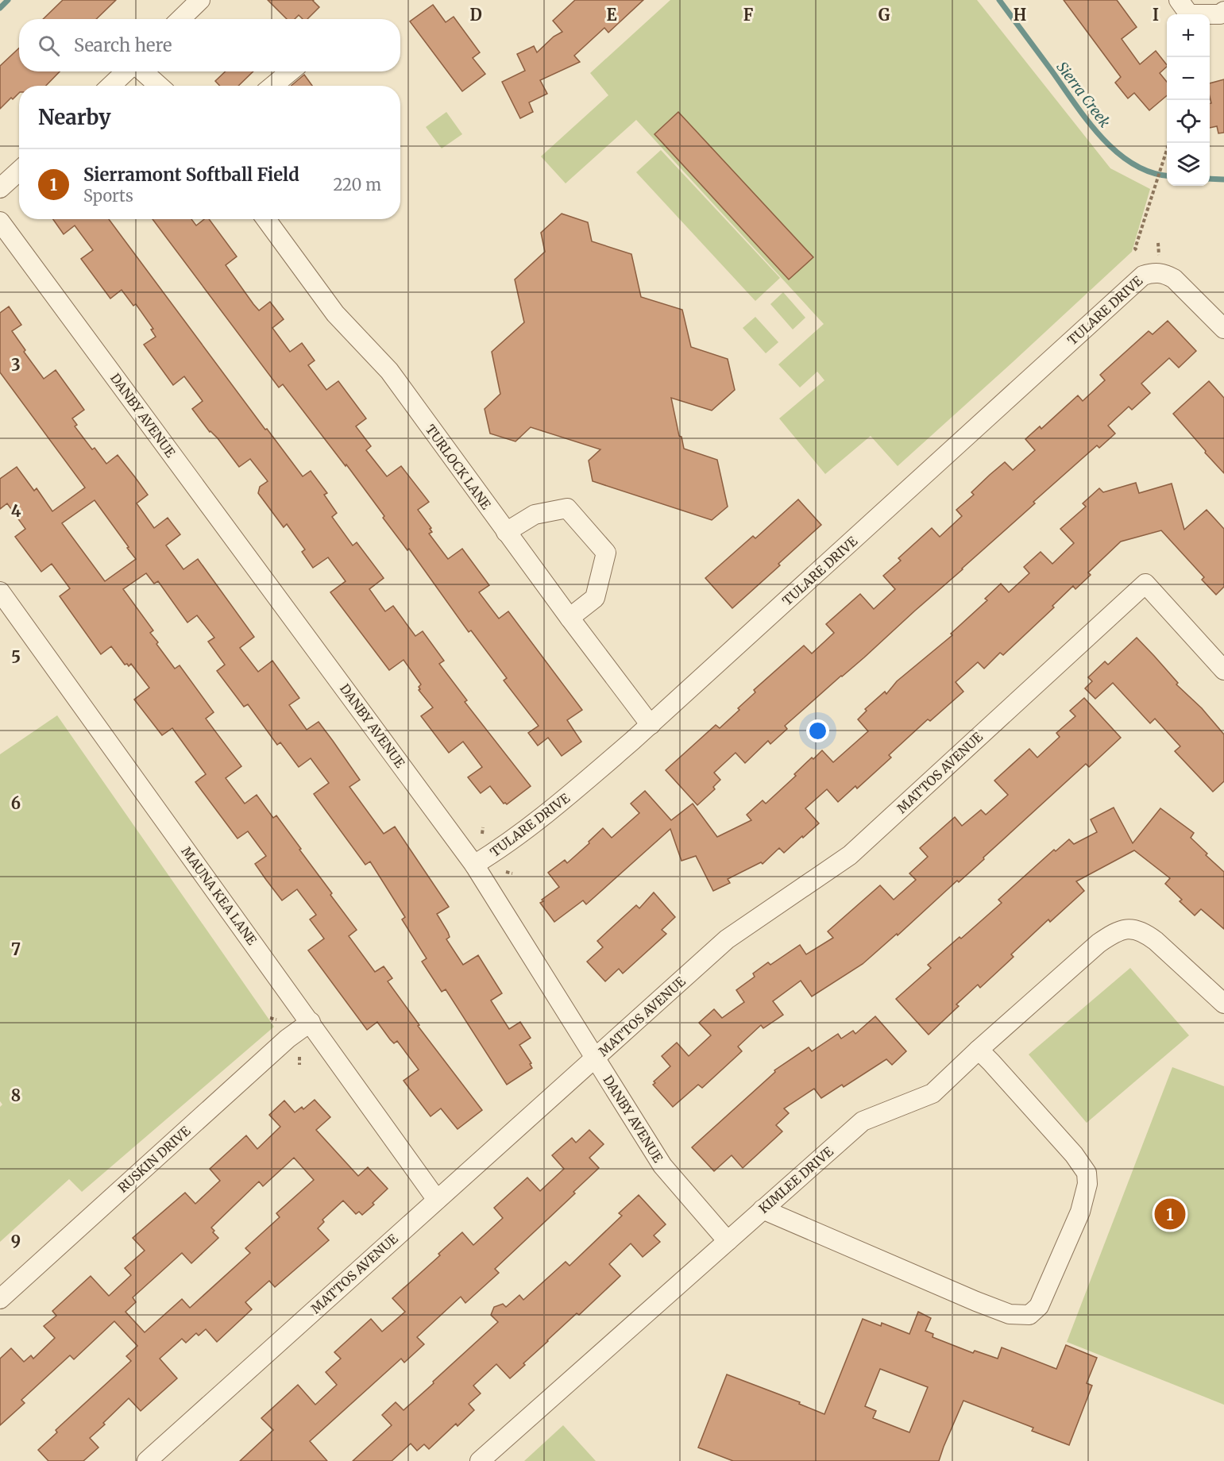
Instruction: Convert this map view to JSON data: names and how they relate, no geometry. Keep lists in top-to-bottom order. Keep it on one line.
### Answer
{"streets":{"street":["TULARE DRIVE","DANBY AVENUE","TURLOCK LANE","MATTOS AVENUE","MAUNA KEA LANE","RUSKIN DRIVE","KIMLEE DRIVE"]},"crossings":[["TULARE DRIVE","DANBY AVENUE"],["TULARE DRIVE","TURLOCK LANE"],["DANBY AVENUE","MATTOS AVENUE"],["DANBY AVENUE","KIMLEE DRIVE"],["MATTOS AVENUE","MAUNA KEA LANE"],["MAUNA KEA LANE","RUSKIN DRIVE"]],"water":["Sierra Creek"],"page":{"map_buttons":["+","−"],"search":"Search here","heading":"Nearby","list":[{"mark":"1","name":"Sierramont Softball Field","note":"Sports","value":"220 m"}],"pins":"1"},"grid":{"columns":["D","E","F","G","H","I"],"rows":["3","4","5","6","7","8","9"]}}
